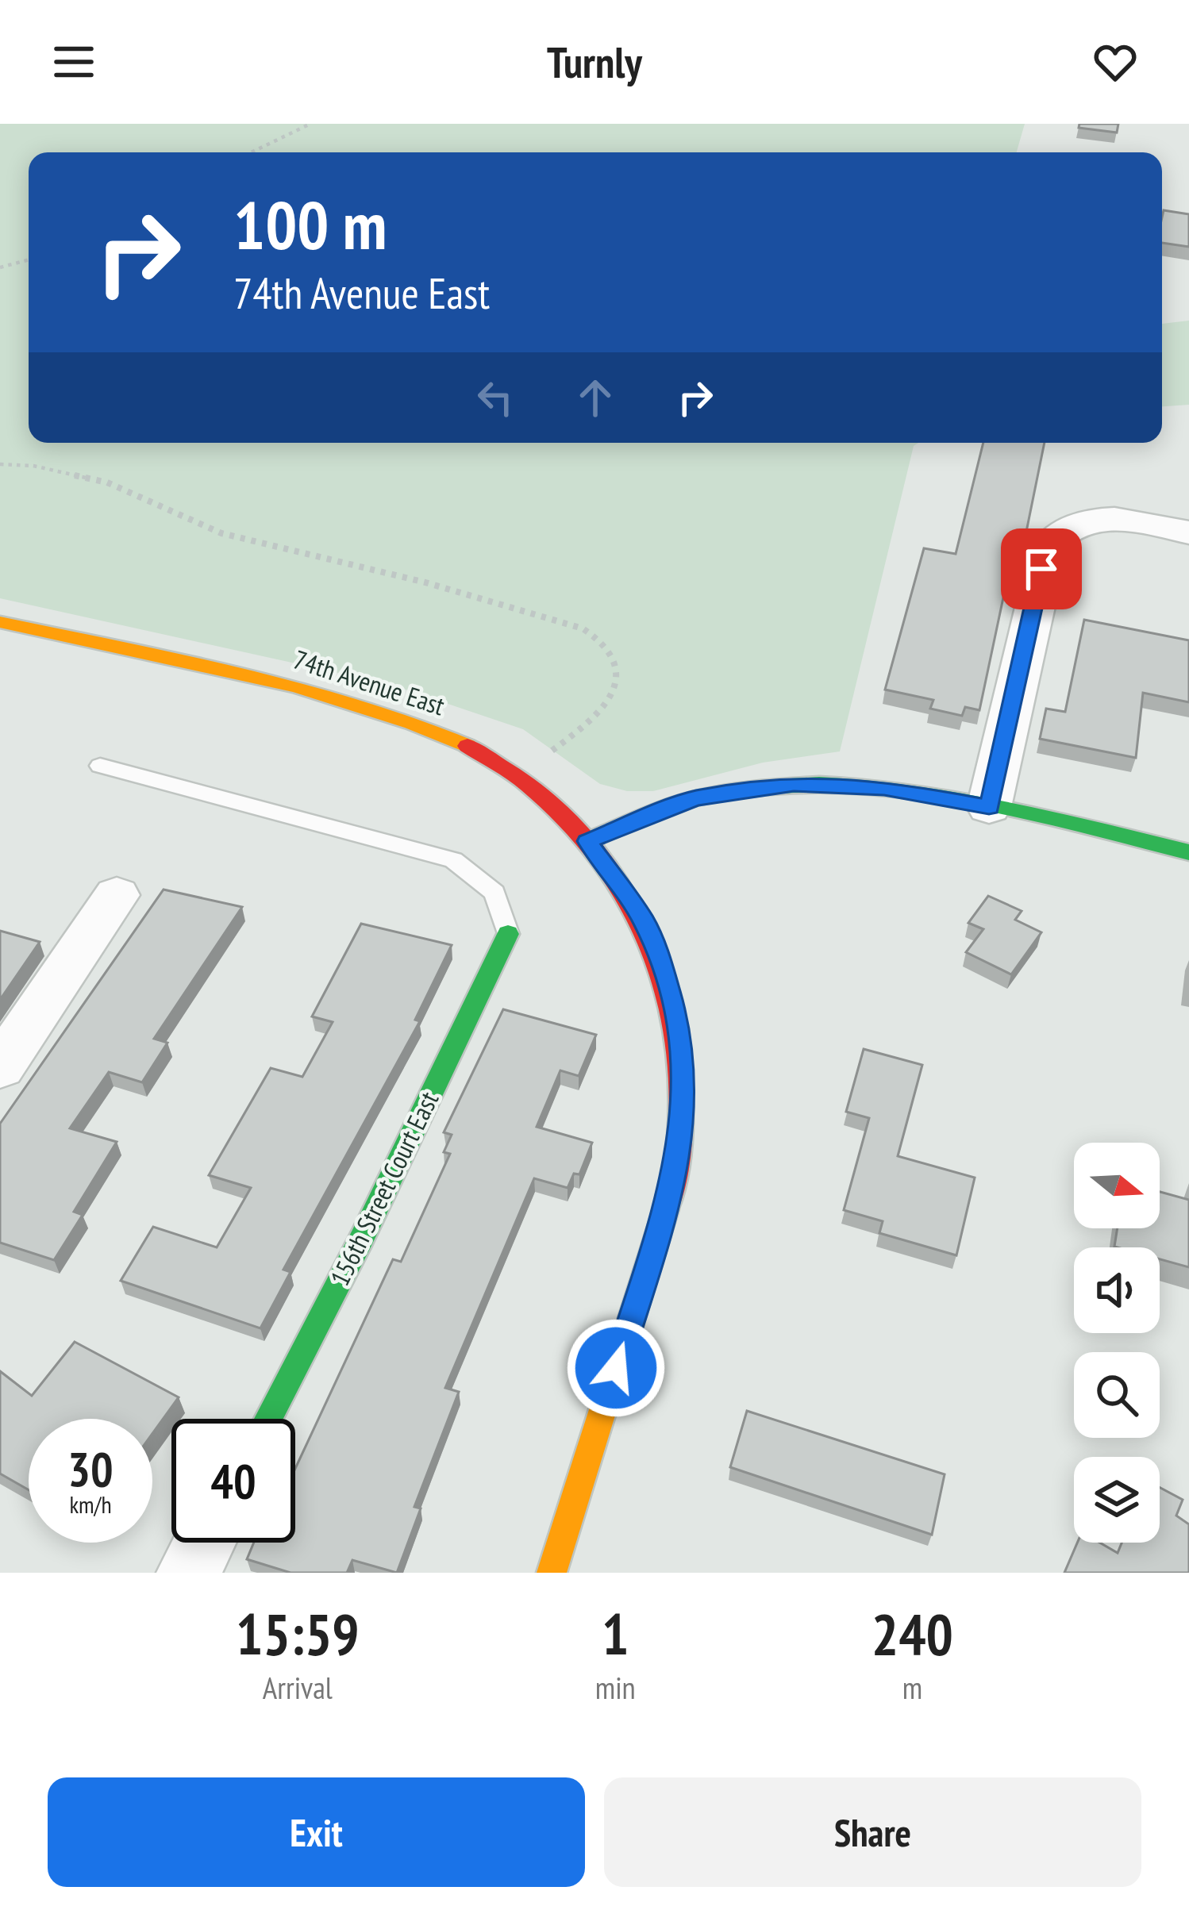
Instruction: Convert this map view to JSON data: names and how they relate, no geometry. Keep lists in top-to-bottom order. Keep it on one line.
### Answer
{"streets":{"street":["74th Avenue East","156th Street Court East"]},"north":"right","page":{"header":"Turnly","turn":["100 m","74th Avenue East"],"speed":"30 km/h","limit":"40","eta":["15:59","Arrival","1","min","240","m"],"buttons":["Exit","Share"]}}
